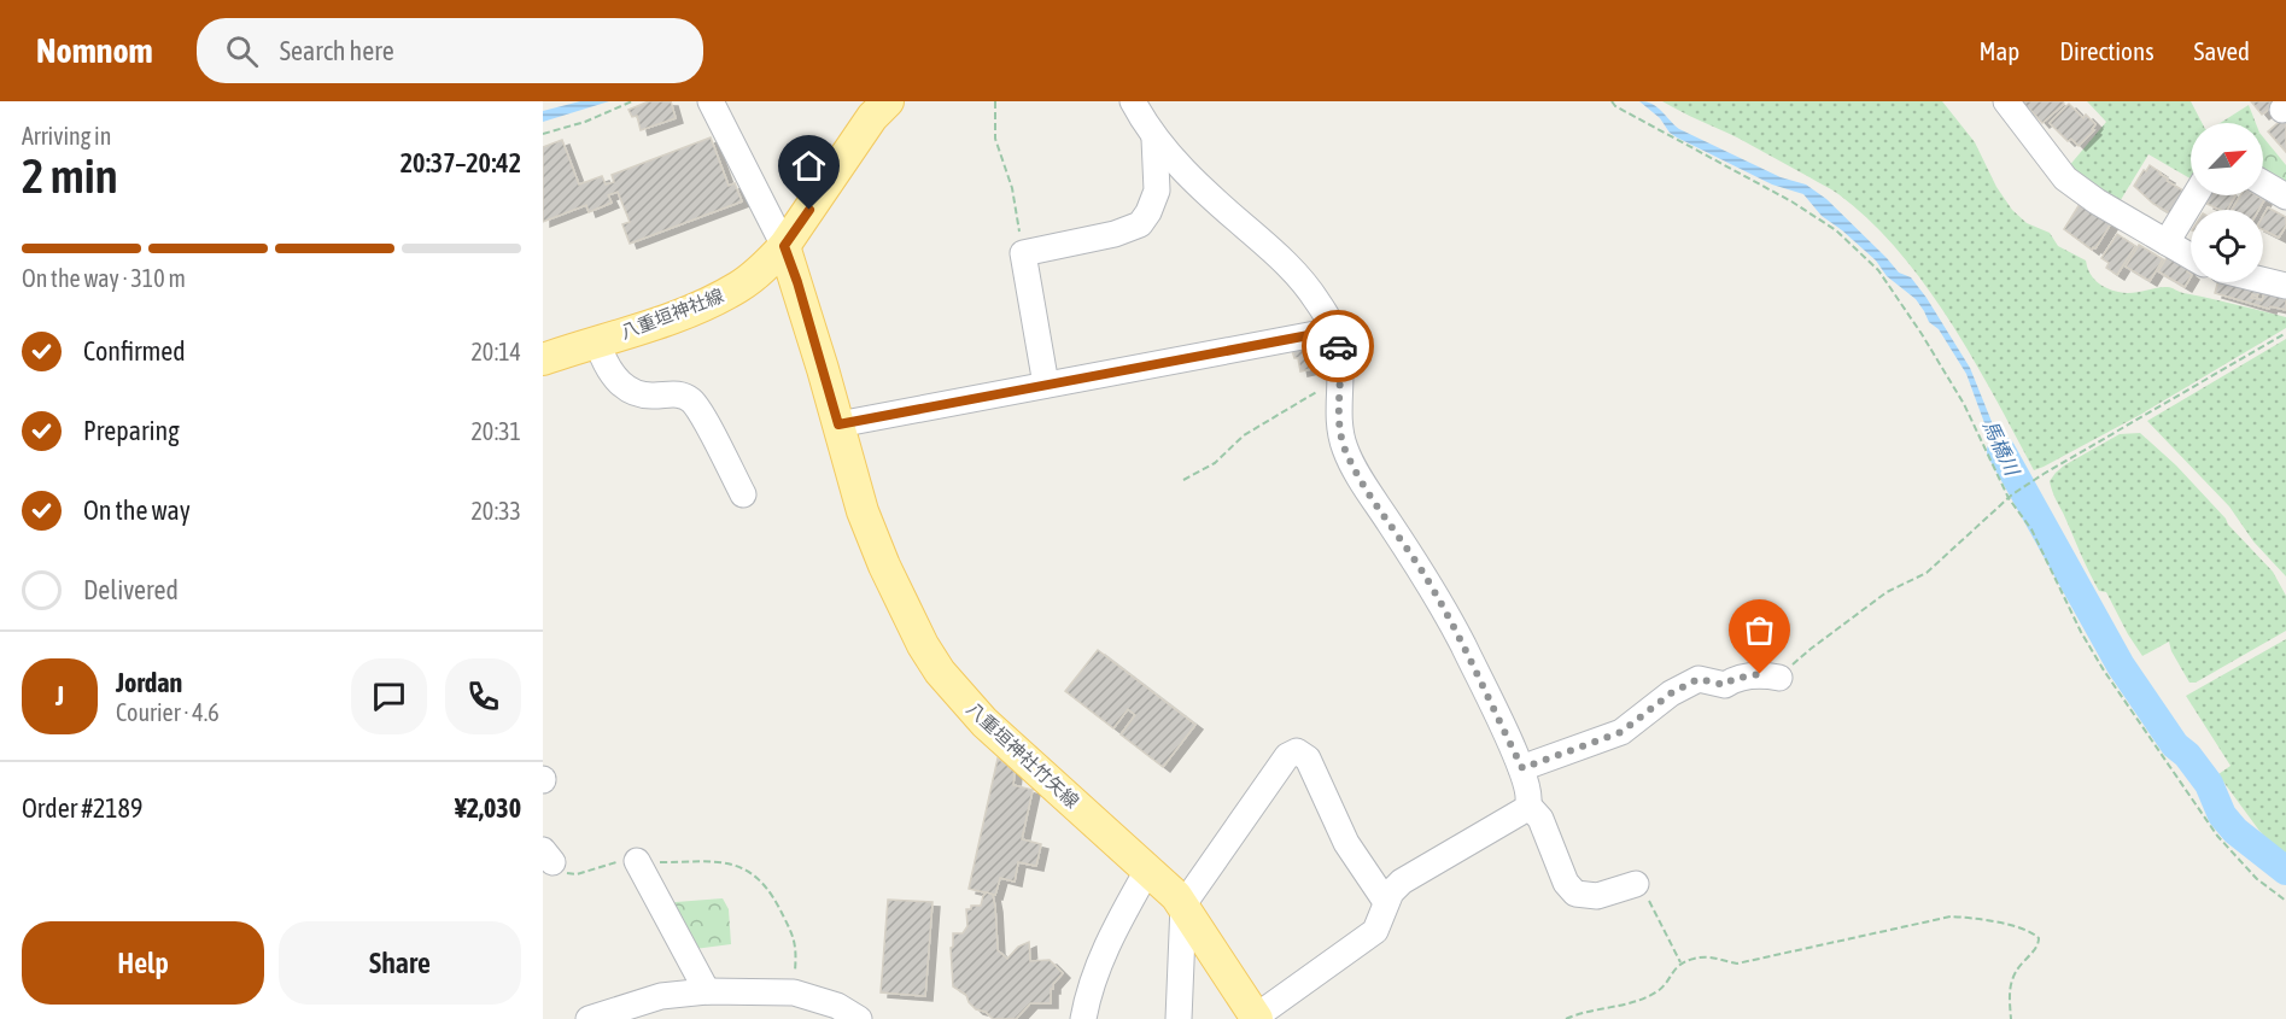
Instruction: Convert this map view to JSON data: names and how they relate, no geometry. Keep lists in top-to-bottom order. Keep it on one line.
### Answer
{"streets":{"main road":["八重垣神社線","八重垣神社竹矢線"]},"crossings":[["八重垣神社線","八重垣神社竹矢線"]],"water":["馬橋川"],"north":"top right","page":{"header":"Nomnom","search":"Search here","nav":["Map","Directions","Saved"],"heading":["2 min","Arriving in","20:37–20:42"],"panel":["Jordan","Courier · 4.6","Order #2189","¥2,030"],"bar":"On the way · 310 m","list":[["Confirmed","20:14"],["Preparing","20:31"],["On the way","20:33"],"Delivered"],"round":"J","buttons":["Help","Share"]}}
